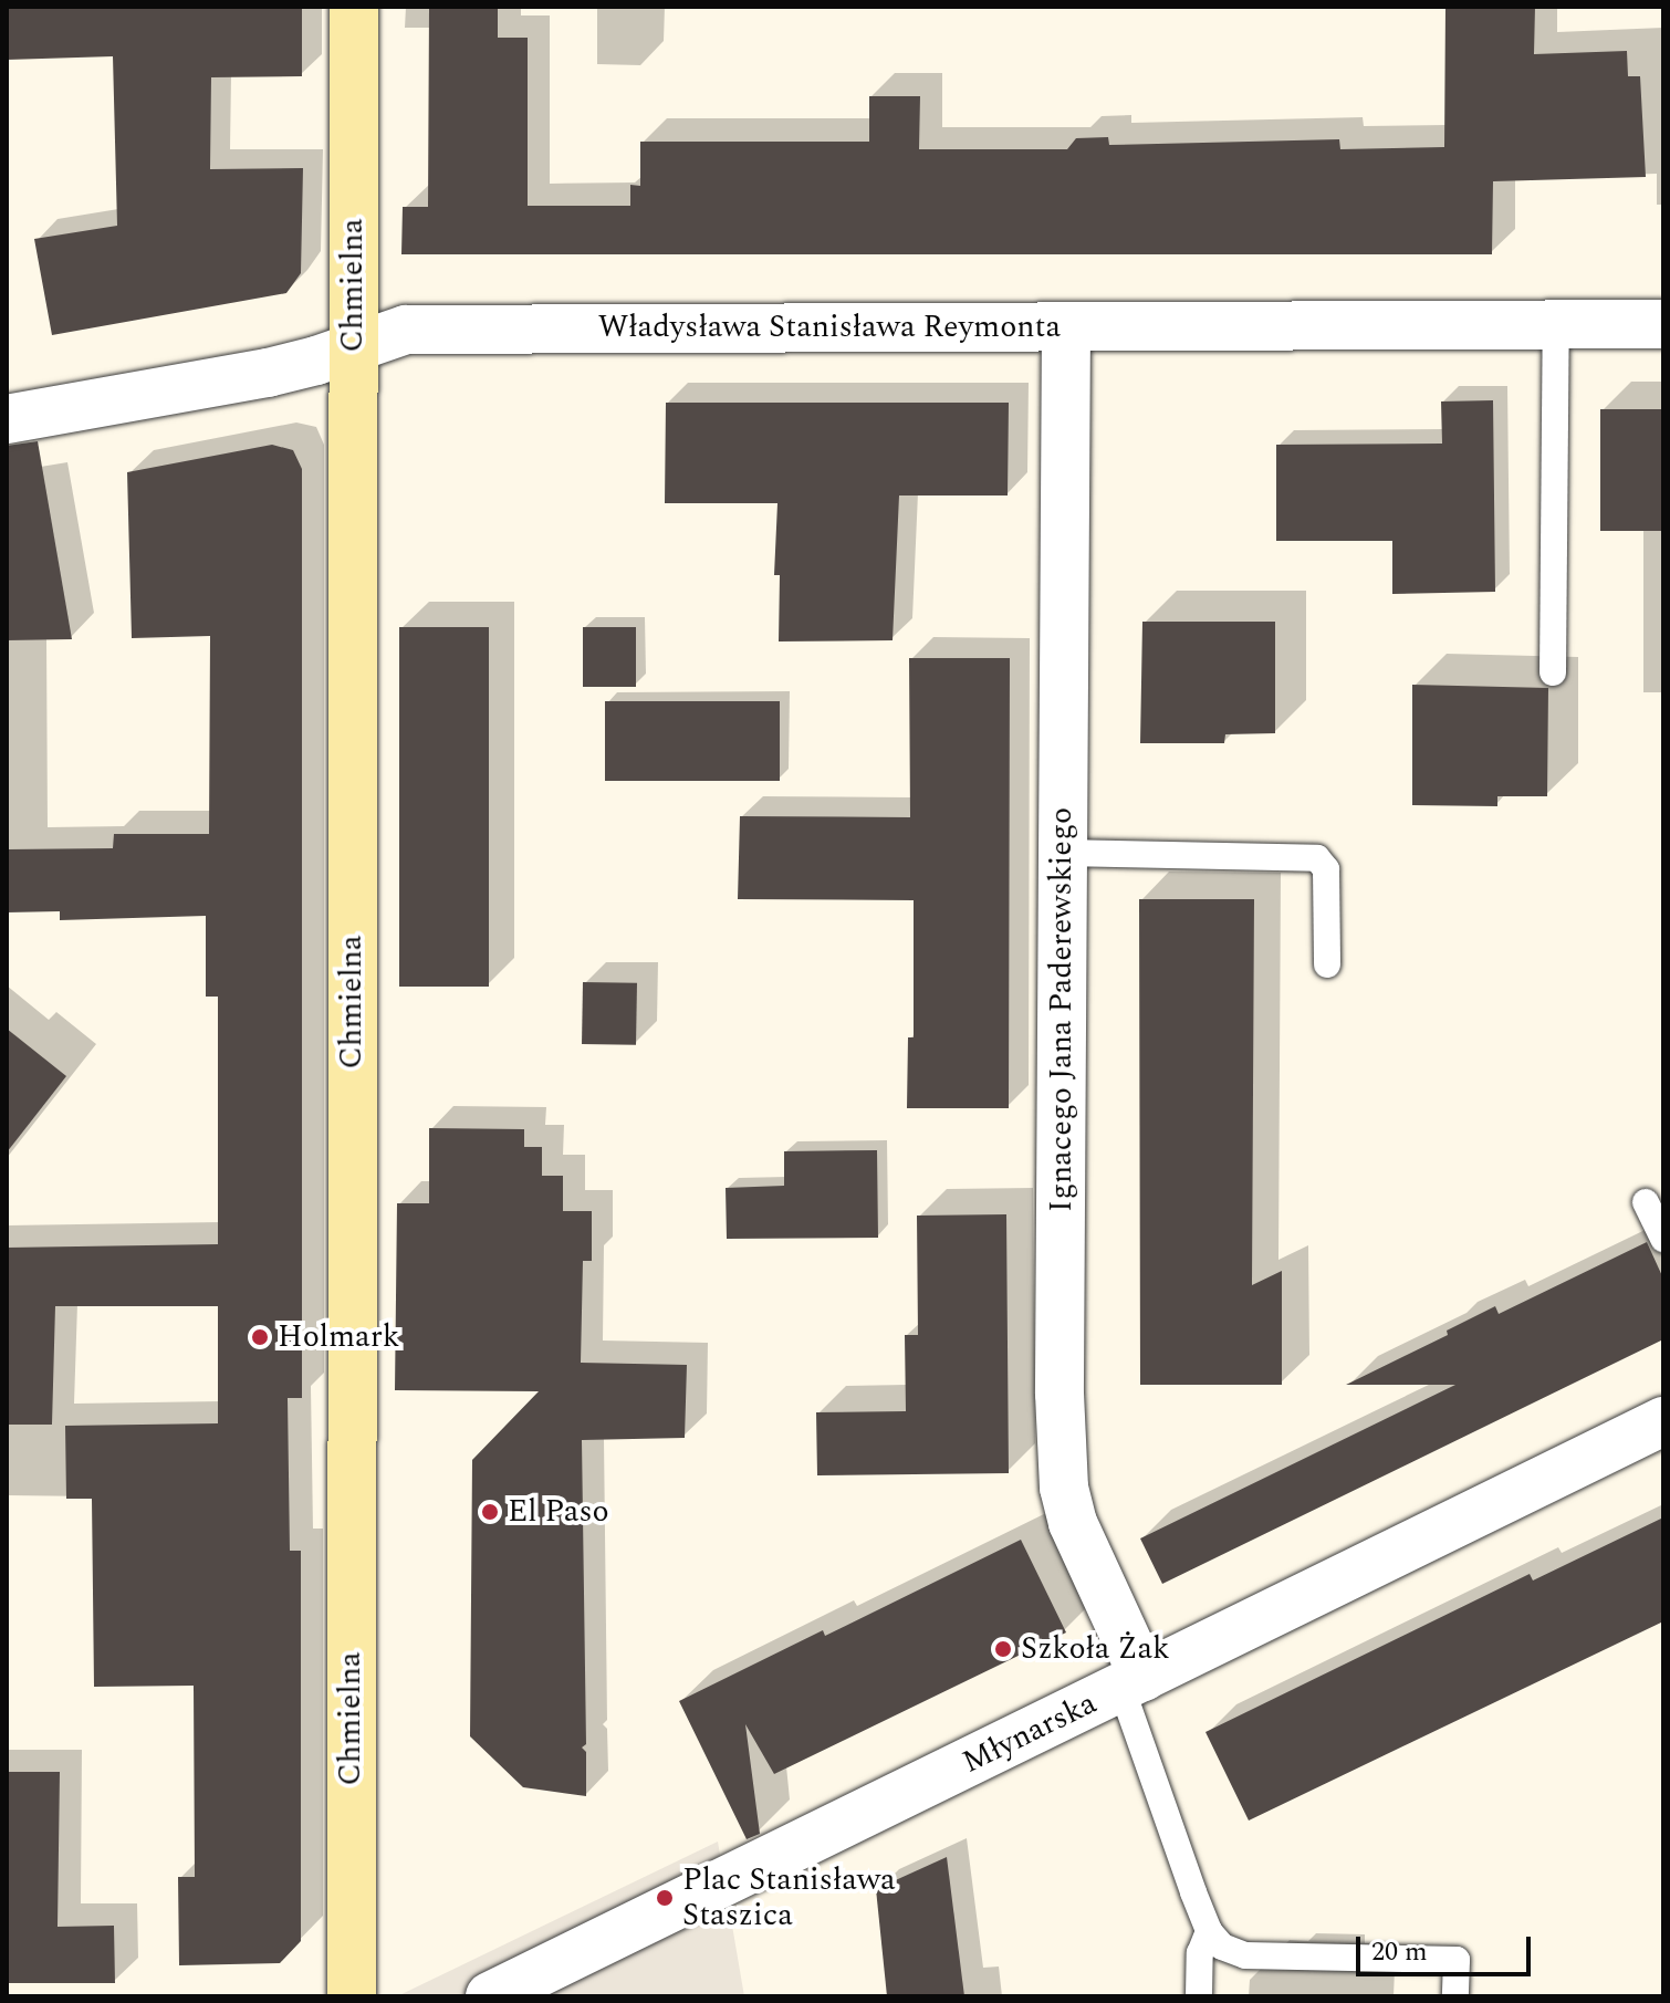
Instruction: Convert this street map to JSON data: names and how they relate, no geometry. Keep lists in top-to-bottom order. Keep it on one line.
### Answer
{"streets":{"street":["Chmielna","Władysława Stanisława Reymonta","Ignacego Jana Paderewskiego","Młynarska"]},"crossings":[["Chmielna","Władysława Stanisława Reymonta"],["Władysława Stanisława Reymonta","Ignacego Jana Paderewskiego"],["Ignacego Jana Paderewskiego","Młynarska"]],"places":["Holmark","El Paso","Szkoła Żak","Plac Stanisława Staszica"],"scale_bar":"20 m"}
